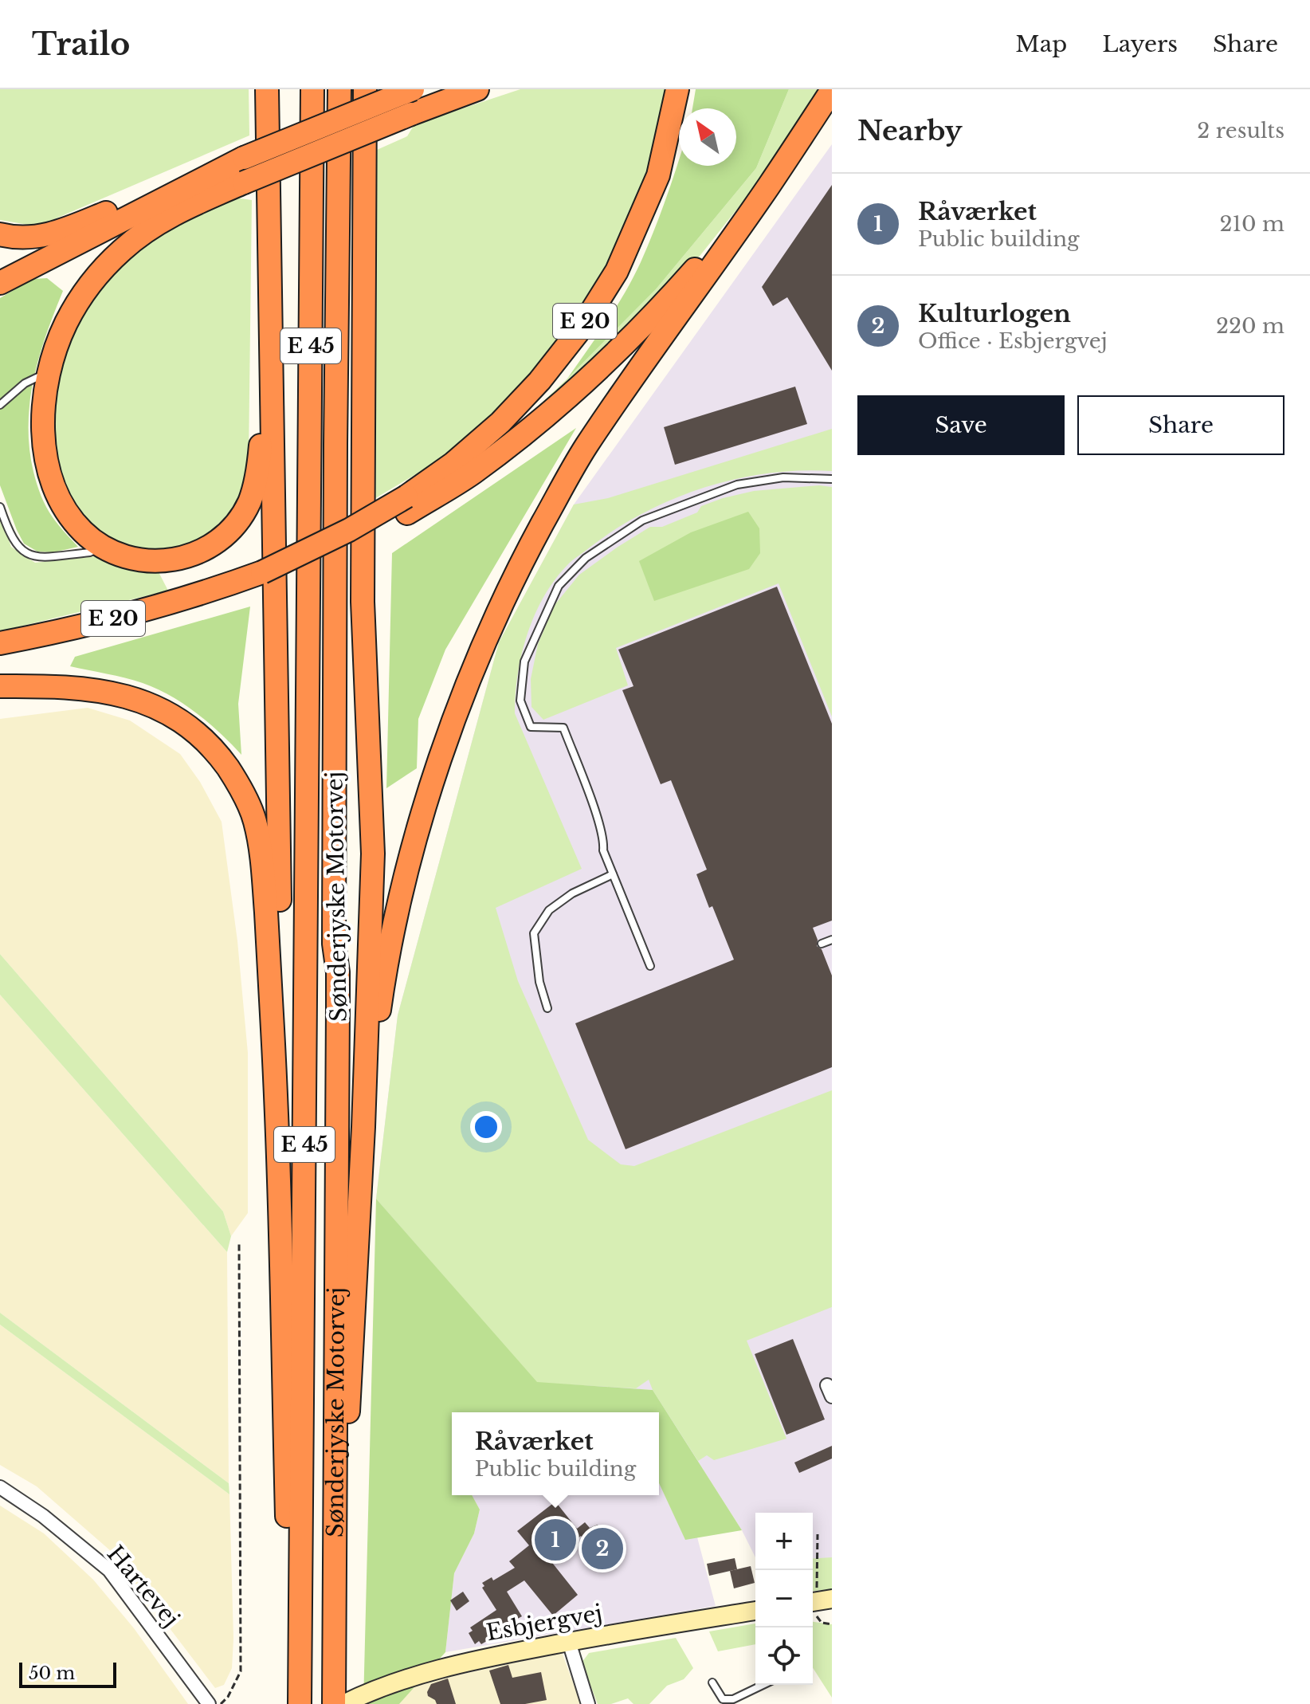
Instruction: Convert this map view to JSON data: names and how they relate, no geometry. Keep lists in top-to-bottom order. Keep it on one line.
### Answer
{"streets":{"highway":["E 20","E 45","Sønderjyske Motorvej"],"main road":["Esbjergvej"],"street":["Hartevej"]},"scale_bar":"50 m","north":"top left","page":{"header":"Trailo","nav":["Map","Layers","Share"],"heading":["Nearby","2 results"],"list":[{"mark":"1","name":"Råværket","note":"Public building","value":"210 m"},{"mark":"2","name":"Kulturlogen","note":"Office · Esbjergvej","value":"220 m"}],"buttons":["Save","Share"],"popup":["Råværket","Public building"],"map_buttons":["+","−"],"pins":["1","2"],"scale":"50 m"}}
